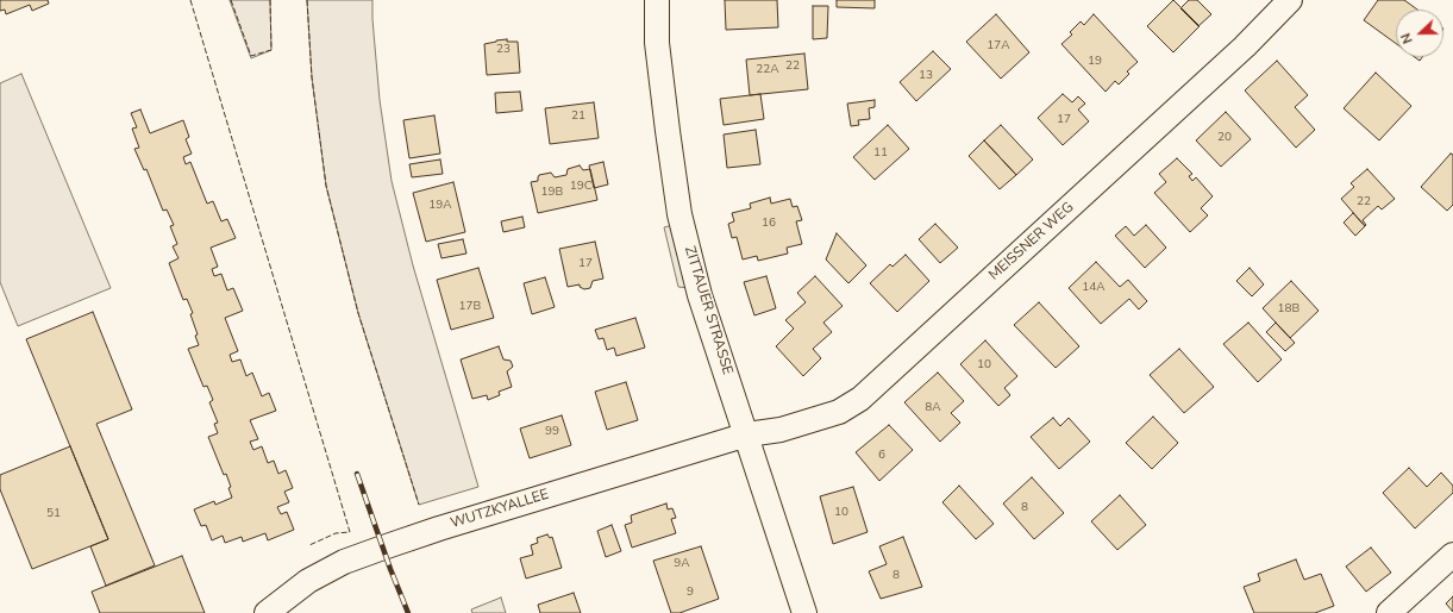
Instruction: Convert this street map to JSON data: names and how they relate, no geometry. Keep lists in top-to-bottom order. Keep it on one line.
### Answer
{"streets":{"street":["MEISSNER WEG","ZITTAUER STRASSE","WUTZKYALLEE"]},"crossings":[["MEISSNER WEG","ZITTAUER STRASSE"],["MEISSNER WEG","WUTZKYALLEE"],["ZITTAUER STRASSE","WUTZKYALLEE"]],"house_numbers":["17A","23","19","22","22A","13","21","17","20","11","19C","19B","22","19A","16","17","14A","17B","18B","10","8A","99","6","8","10","51","9A","8","9"],"north":"left"}
